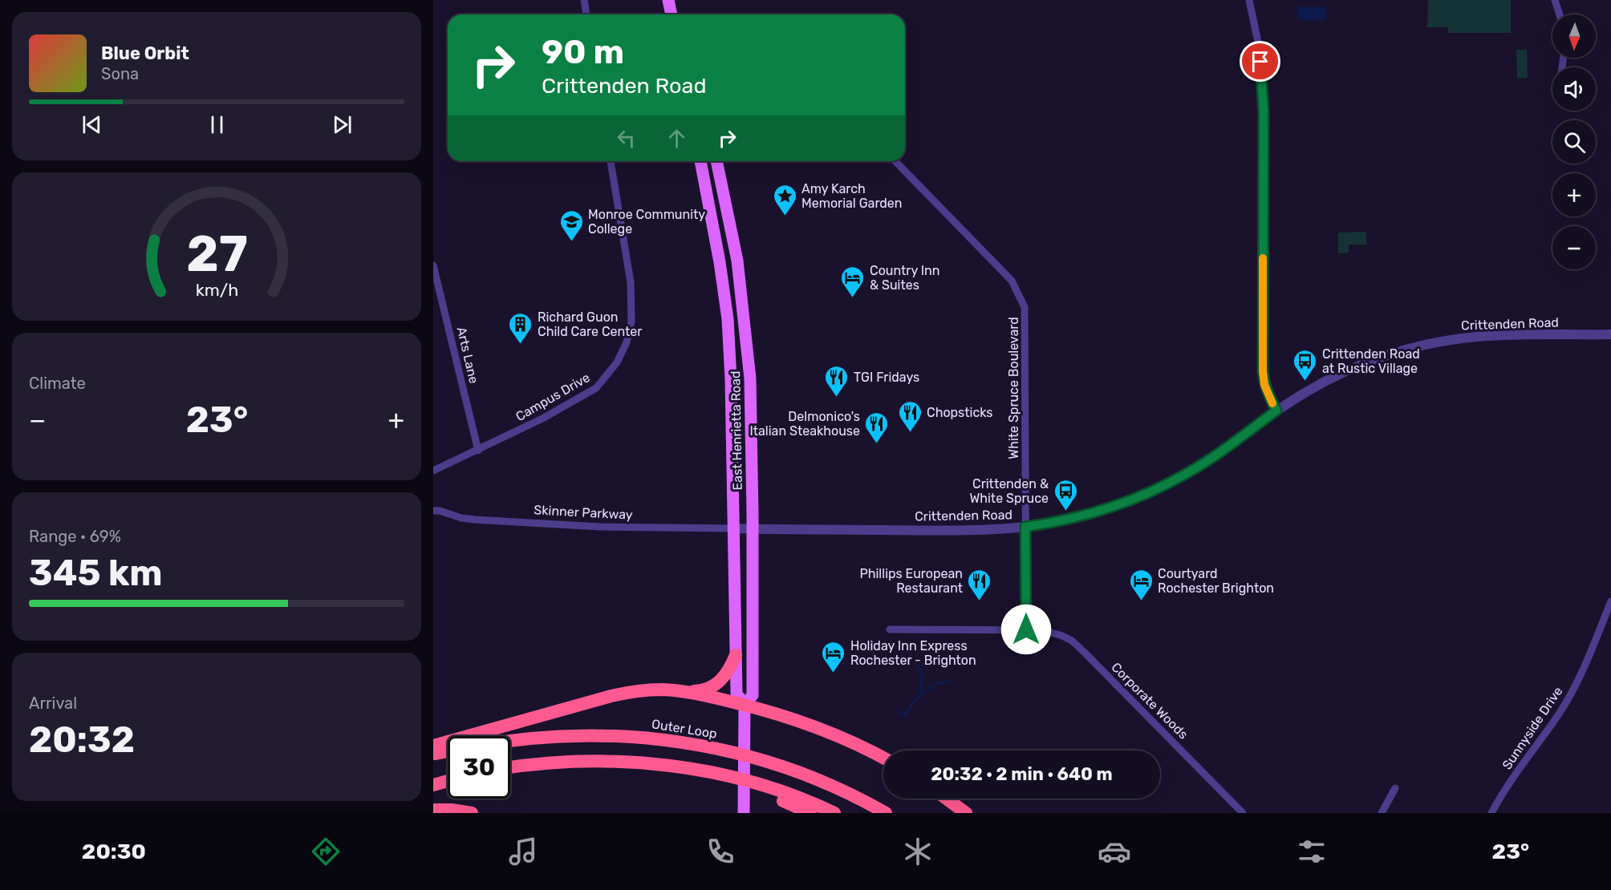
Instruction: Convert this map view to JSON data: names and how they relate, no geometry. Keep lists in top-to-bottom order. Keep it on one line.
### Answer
{"streets":{"highway":["Outer Loop"],"main road":["East Henrietta Road"],"street":["Crittenden Road","Arts Lane","White Spruce Boulevard","Campus Drive","Skinner Parkway","Corporate Woods","Sunnyside Drive"]},"crossings":[["Crittenden Road","White Spruce Boulevard"],["Crittenden Road","East Henrietta Road"],["Crittenden Road","Skinner Parkway"],["Arts Lane","Campus Drive"],["East Henrietta Road","Skinner Parkway"]],"places":{"place":["Amy Karch Memorial Garden"],"school or university":["Monroe Community College"],"hotel":["Country Inn & Suites","Courtyard Rochester Brighton","Holiday Inn Express Rochester - Brighton"],"building":["Richard Guon Child Care Center"],"bus stop":["Crittenden Road at Rustic Village","Crittenden & White Spruce"],"restaurant":["TGI Fridays","Chopsticks","Delmonico's Italian Steakhouse","Phillips European Restaurant"]},"north":"bottom","page":{"map_buttons":["+","−"],"turn":["90 m","Crittenden Road"],"song":["Blue Orbit","Sona"],"tile":["Climate",["Range · 69%","345 km"],["Arrival","20:32"]],"heat":["−","23°","+"],"limit":"30","trip":"20:32 · 2 min · 640 m","tabs":["20:30","23°"],"gauge":["27","km/h"]}}
